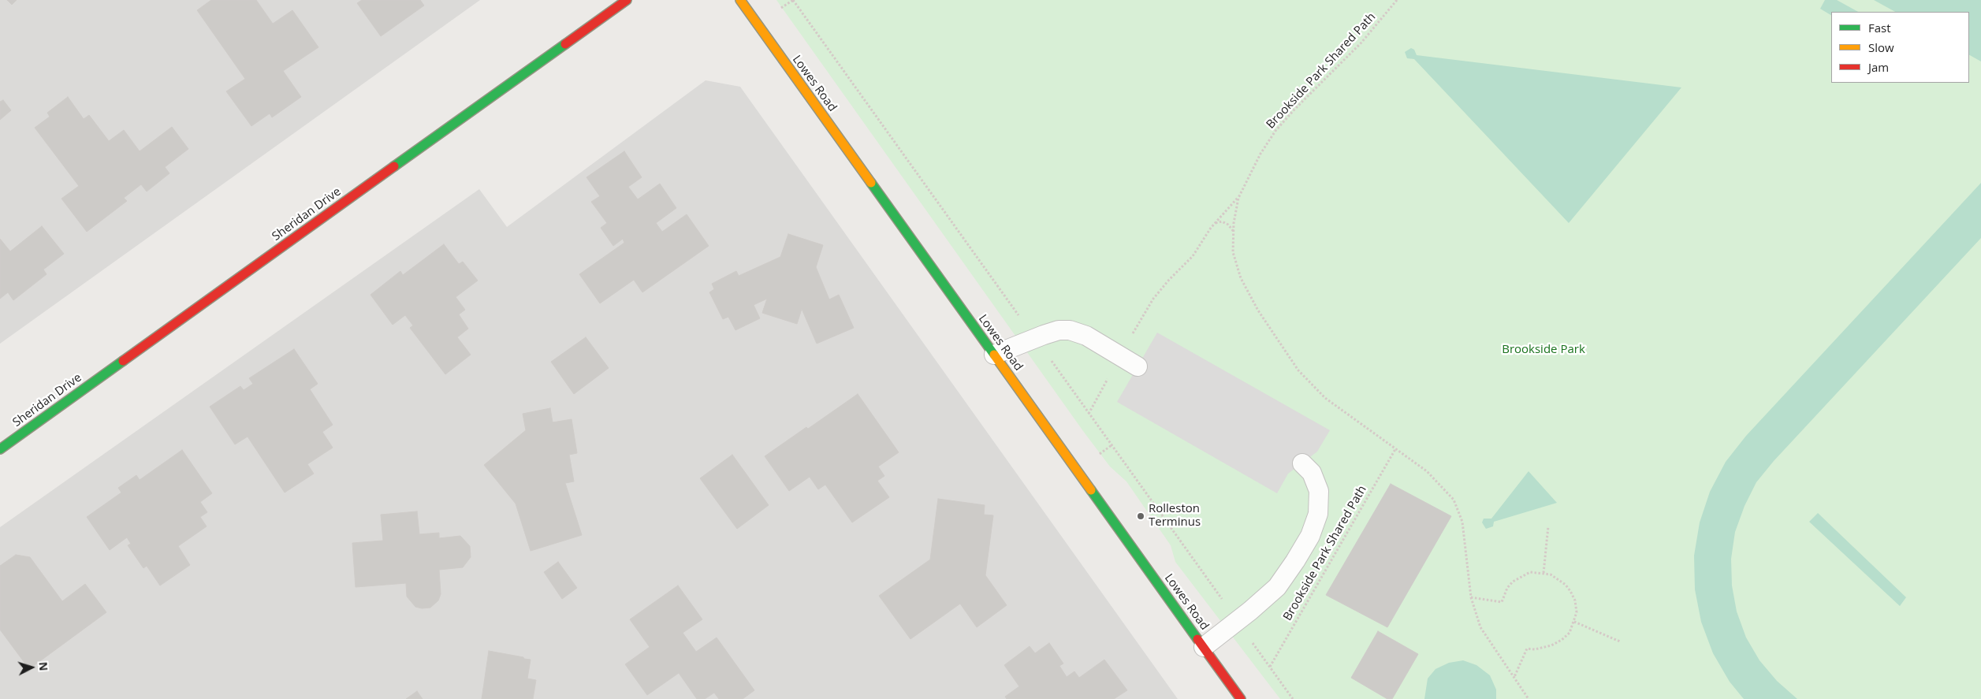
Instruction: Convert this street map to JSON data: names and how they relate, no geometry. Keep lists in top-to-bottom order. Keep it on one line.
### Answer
{"streets":{"main road":["Lowes Road","Sheridan Drive"],"path":["Brookside Park Shared Path"]},"parks":["Brookside Park"],"places":["Rolleston Terminus"],"legend":["Fast","Slow","Jam"],"north":"right"}
